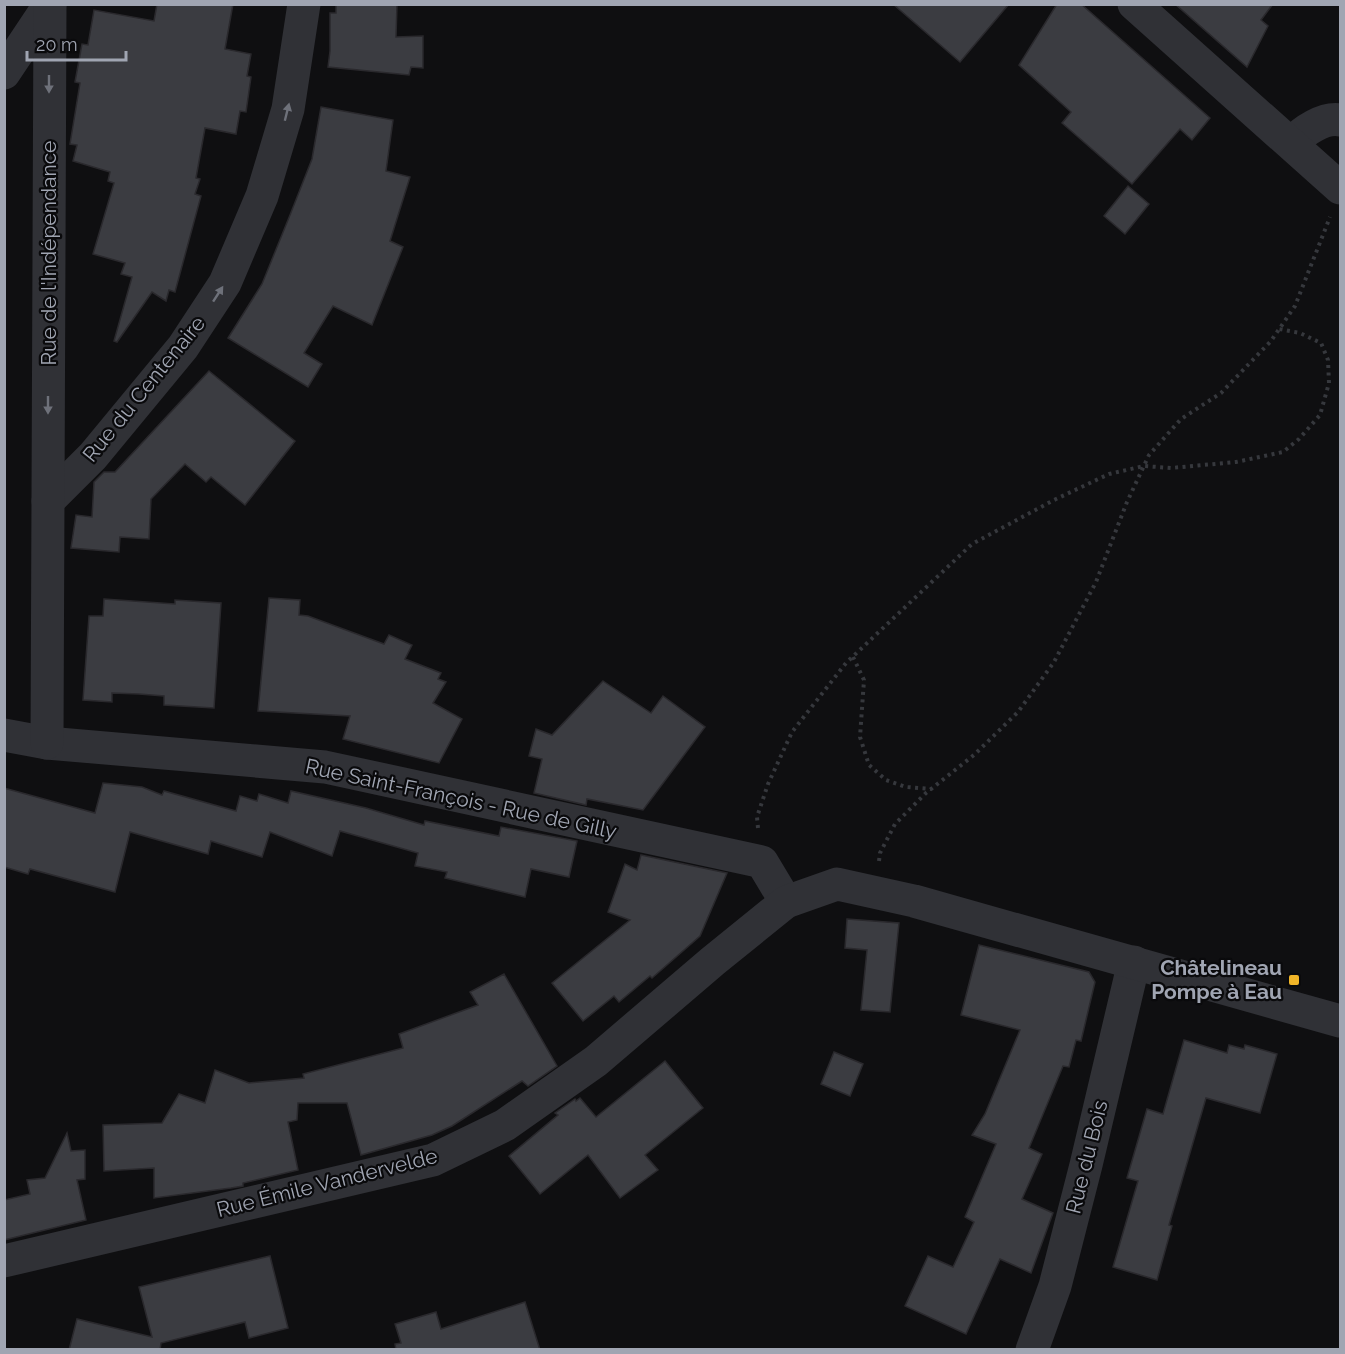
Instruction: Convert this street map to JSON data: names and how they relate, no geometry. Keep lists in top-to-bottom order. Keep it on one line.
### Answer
{"streets":{"street":["Rue de l'Indépendance","Rue du Centenaire","Rue Saint-François - Rue de Gilly","Rue du Bois","Rue Émile Vandervelde"]},"crossings":[["Rue de l'Indépendance","Rue du Centenaire"],["Rue du Bois","Rue Émile Vandervelde"]],"one_way":["Rue de l'Indépendance","Rue du Centenaire"],"places":{"transit":["Châtelineau Pompe à Eau"]},"scale_bar":"20 m"}
